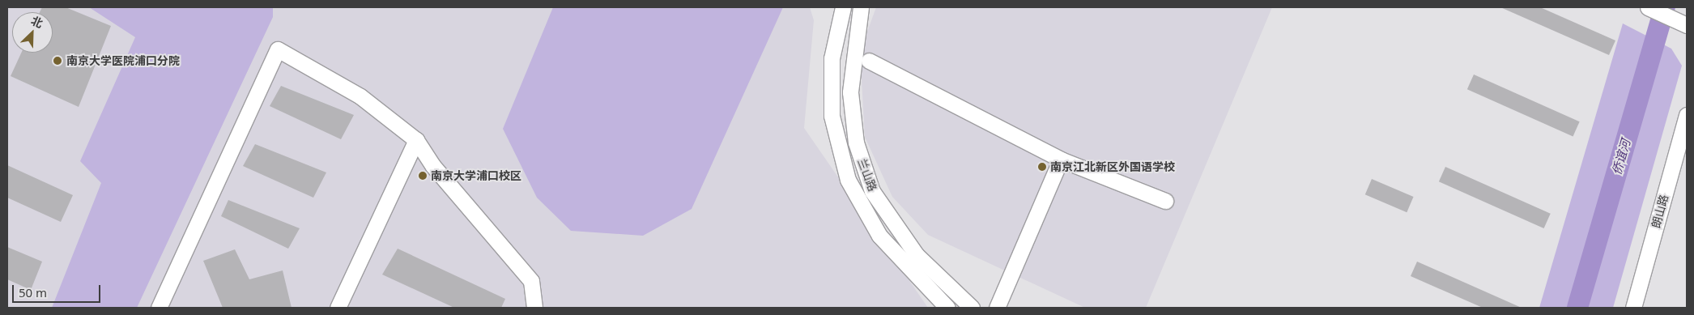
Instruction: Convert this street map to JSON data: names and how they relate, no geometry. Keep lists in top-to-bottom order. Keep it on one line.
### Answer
{"streets":{"street":["兰山路","朗山路"]},"water":["侨谊河"],"places":["南京大学医院浦口分院","南京江北新区外国语学校","南京大学浦口校区"],"scale_bar":"50 m","north":"top right"}
